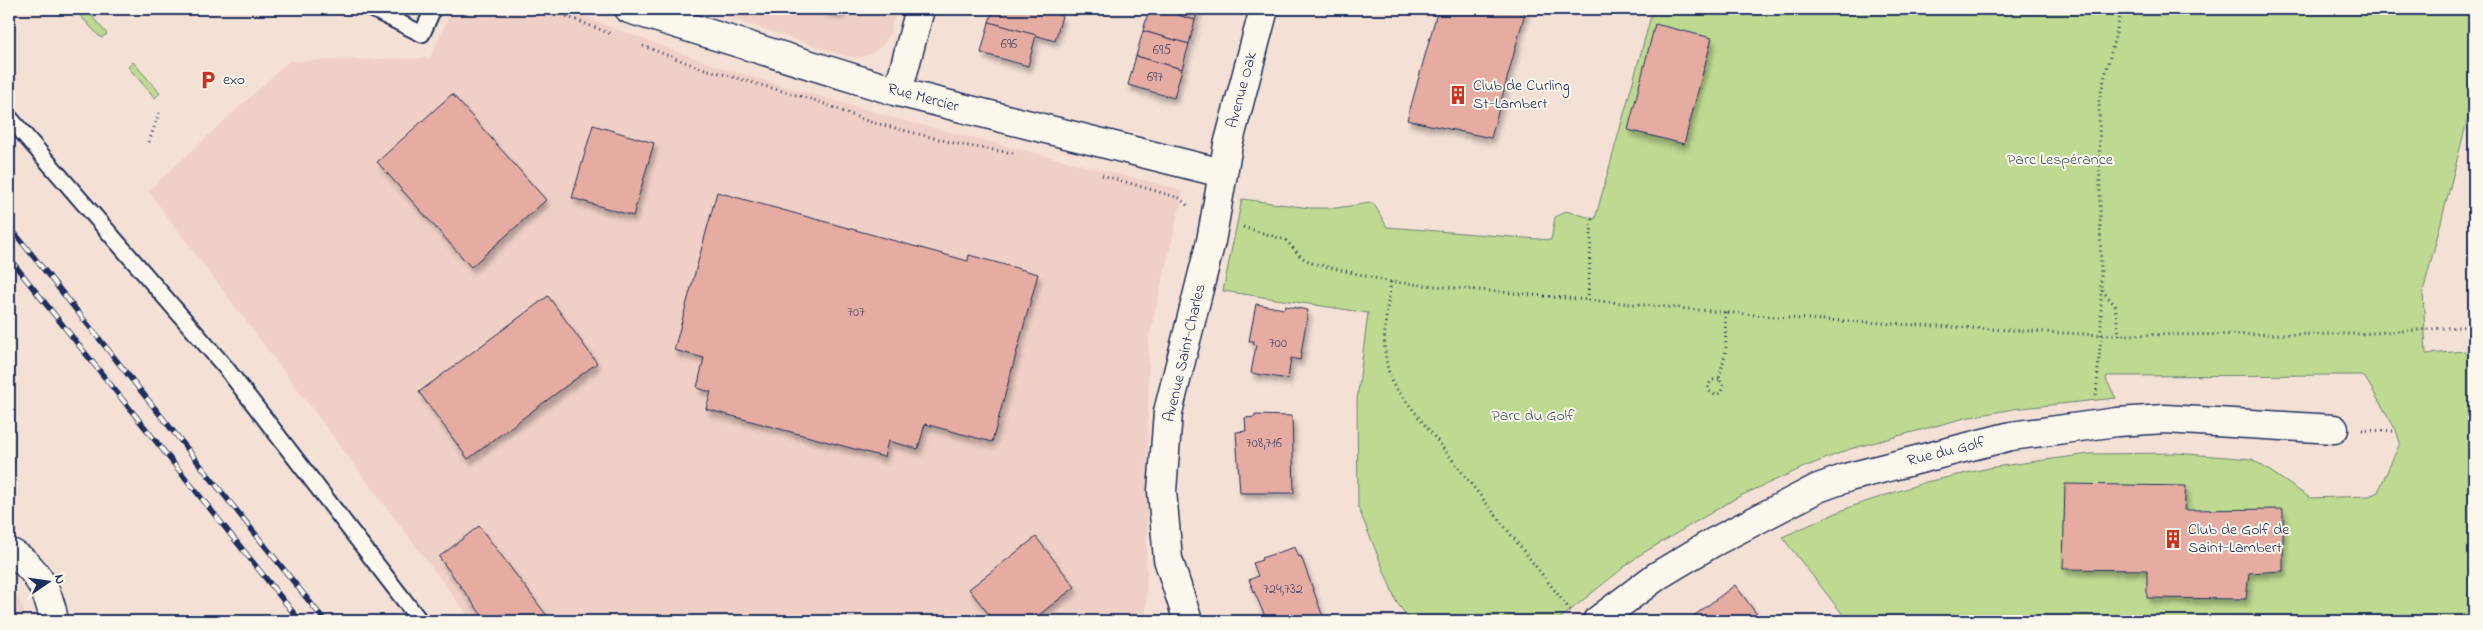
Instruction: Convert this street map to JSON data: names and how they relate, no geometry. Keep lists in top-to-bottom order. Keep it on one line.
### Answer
{"streets":{"street":["Avenue Oak","Rue Mercier","Avenue Saint-Charles","Rue du Golf"]},"crossings":[["Avenue Oak","Rue Mercier"],["Avenue Oak","Avenue Saint-Charles"],["Rue Mercier","Avenue Saint-Charles"]],"parks":["Parc Lespérance","Parc du Golf"],"places":{"parking":["exo"],"building":["Club de Curling St-Lambert","Club de Golf de Saint-Lambert"]},"house_numbers":["696","695","697","707","700","708,716","724,732"],"north":"right"}
